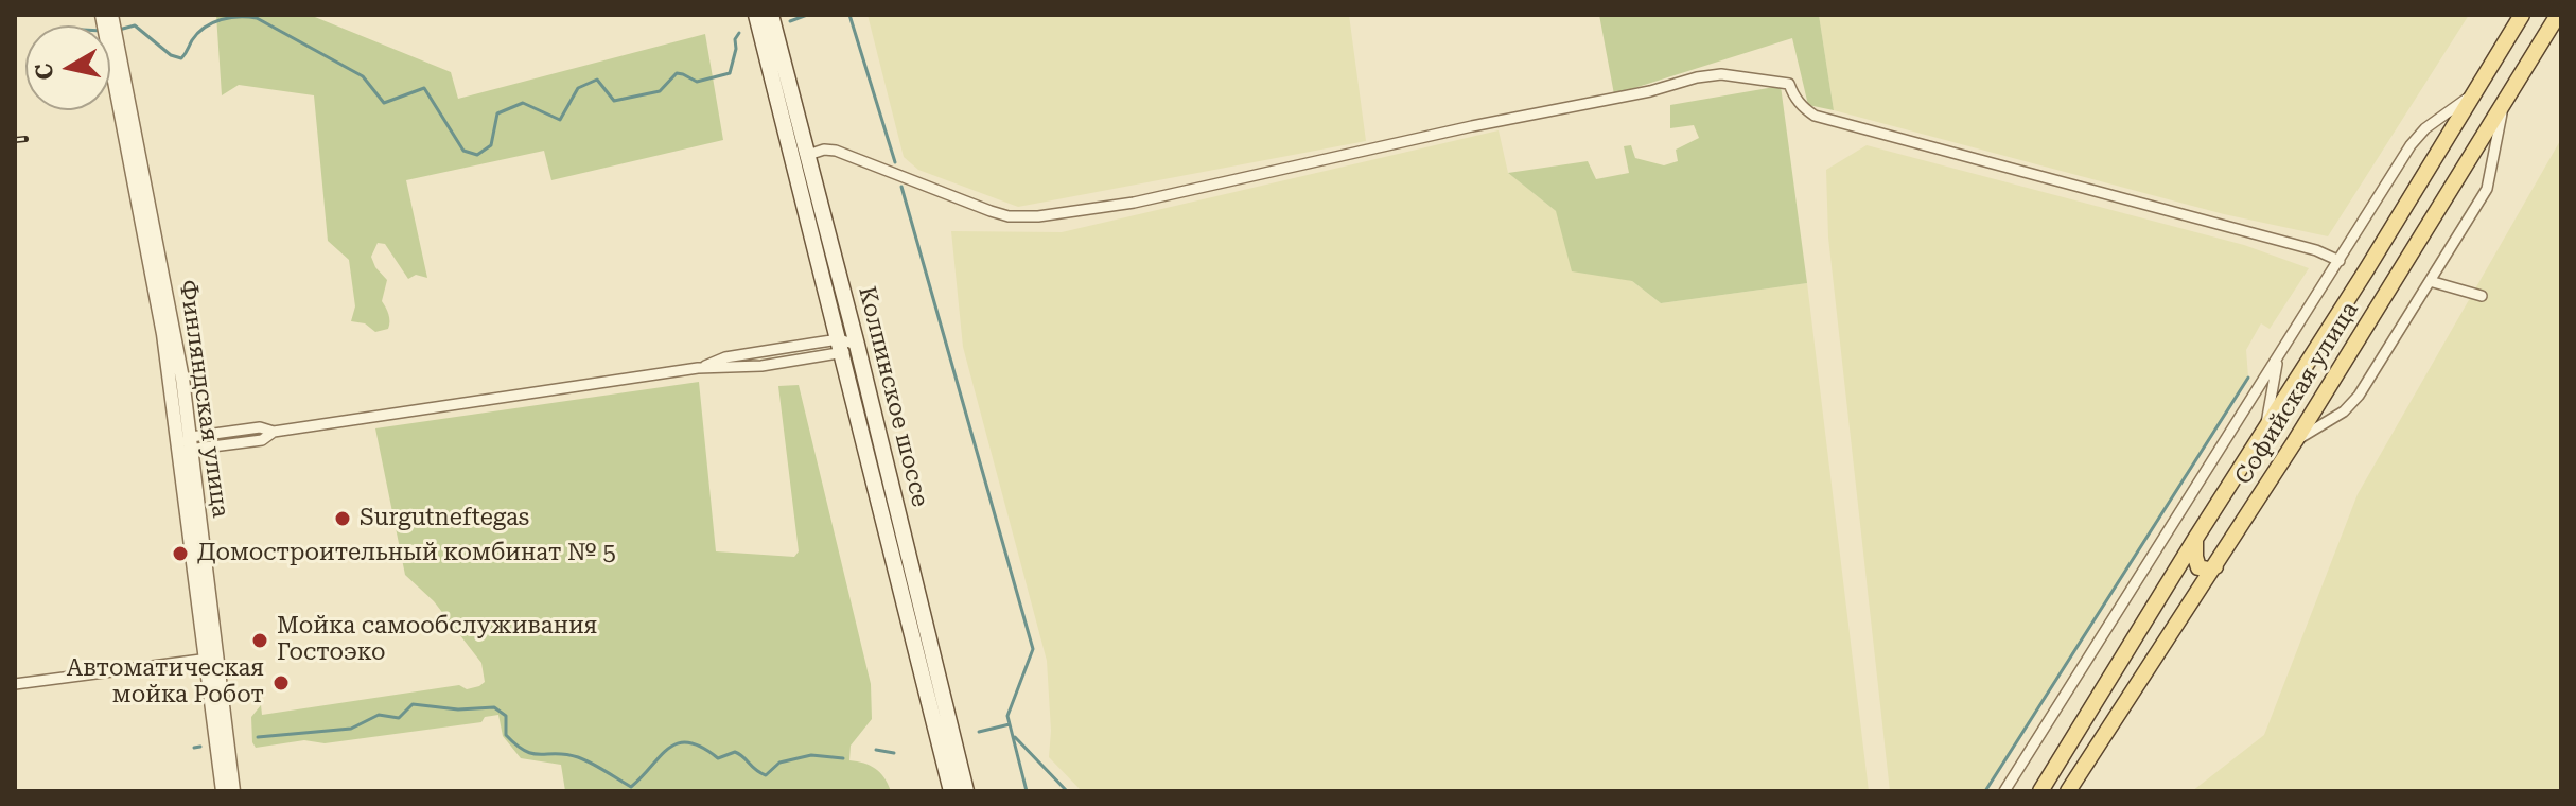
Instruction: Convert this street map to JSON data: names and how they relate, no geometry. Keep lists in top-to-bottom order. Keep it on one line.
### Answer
{"streets":{"main road":["Софийская улица","Колпинское шоссе"],"street":["Финляндская улица"]},"places":["Surgutneftegas","Домостроительный комбинат № 5","Мойка самообслуживания Гостоэко","Автоматическая мойка Робот"],"north":"left"}
